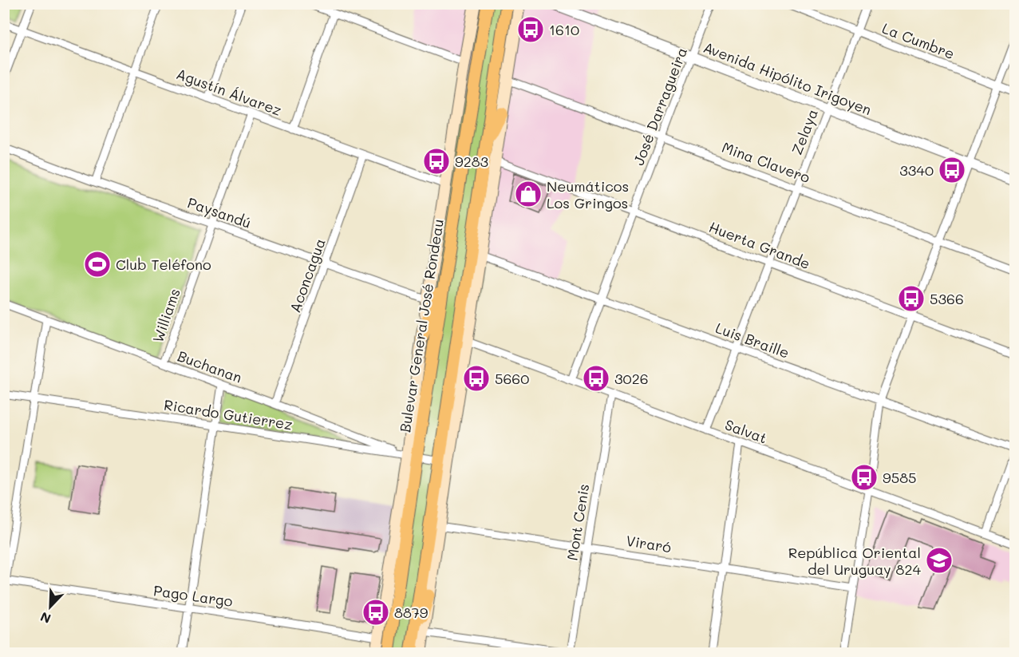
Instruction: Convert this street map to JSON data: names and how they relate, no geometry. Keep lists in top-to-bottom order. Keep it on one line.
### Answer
{"streets":{"main road":["Bulevar General José Rondeau"],"street":["La Cumbre","Avenida Hipólito Irigoyen","Agustín Álvarez","José Darragueira","Zelaya","Mina Clavero","Paysandú","Huerta Grande","Aconcagua","Williams","Luis Braille","Buchanan","Ricardo Gutierrez","Salvat","Mont Cenis","Viraró","Pago Largo"]},"crossings":[["La Cumbre","Zelaya"],["Avenida Hipólito Irigoyen","José Darragueira"],["Avenida Hipólito Irigoyen","Zelaya"],["Agustín Álvarez","Aconcagua"],["Agustín Álvarez","Williams"],["Agustín Álvarez","Bulevar General José Rondeau"],["José Darragueira","Mina Clavero"],["José Darragueira","Huerta Grande"],["José Darragueira","Luis Braille"],["José Darragueira","Salvat"],["Zelaya","Mina Clavero"],["Zelaya","Huerta Grande"],["Zelaya","Luis Braille"],["Zelaya","Salvat"],["Paysandú","Aconcagua"],["Paysandú","Williams"],["Paysandú","Bulevar General José Rondeau"],["Aconcagua","Buchanan"],["Williams","Buchanan"],["Bulevar General José Rondeau","Ricardo Gutierrez"],["Bulevar General José Rondeau","Pago Largo"],["Buchanan","Ricardo Gutierrez"],["Salvat","Mont Cenis"],["Mont Cenis","Viraró"]],"places":{"bus stop":["1610","9283","3340","5366","5660","3026","9585","8879"],"shop":["Neumáticos Los Gringos"],"sports":["Club Teléfono"],"school or university":["República Oriental del Uruguay 824"]},"north":"bottom left"}
